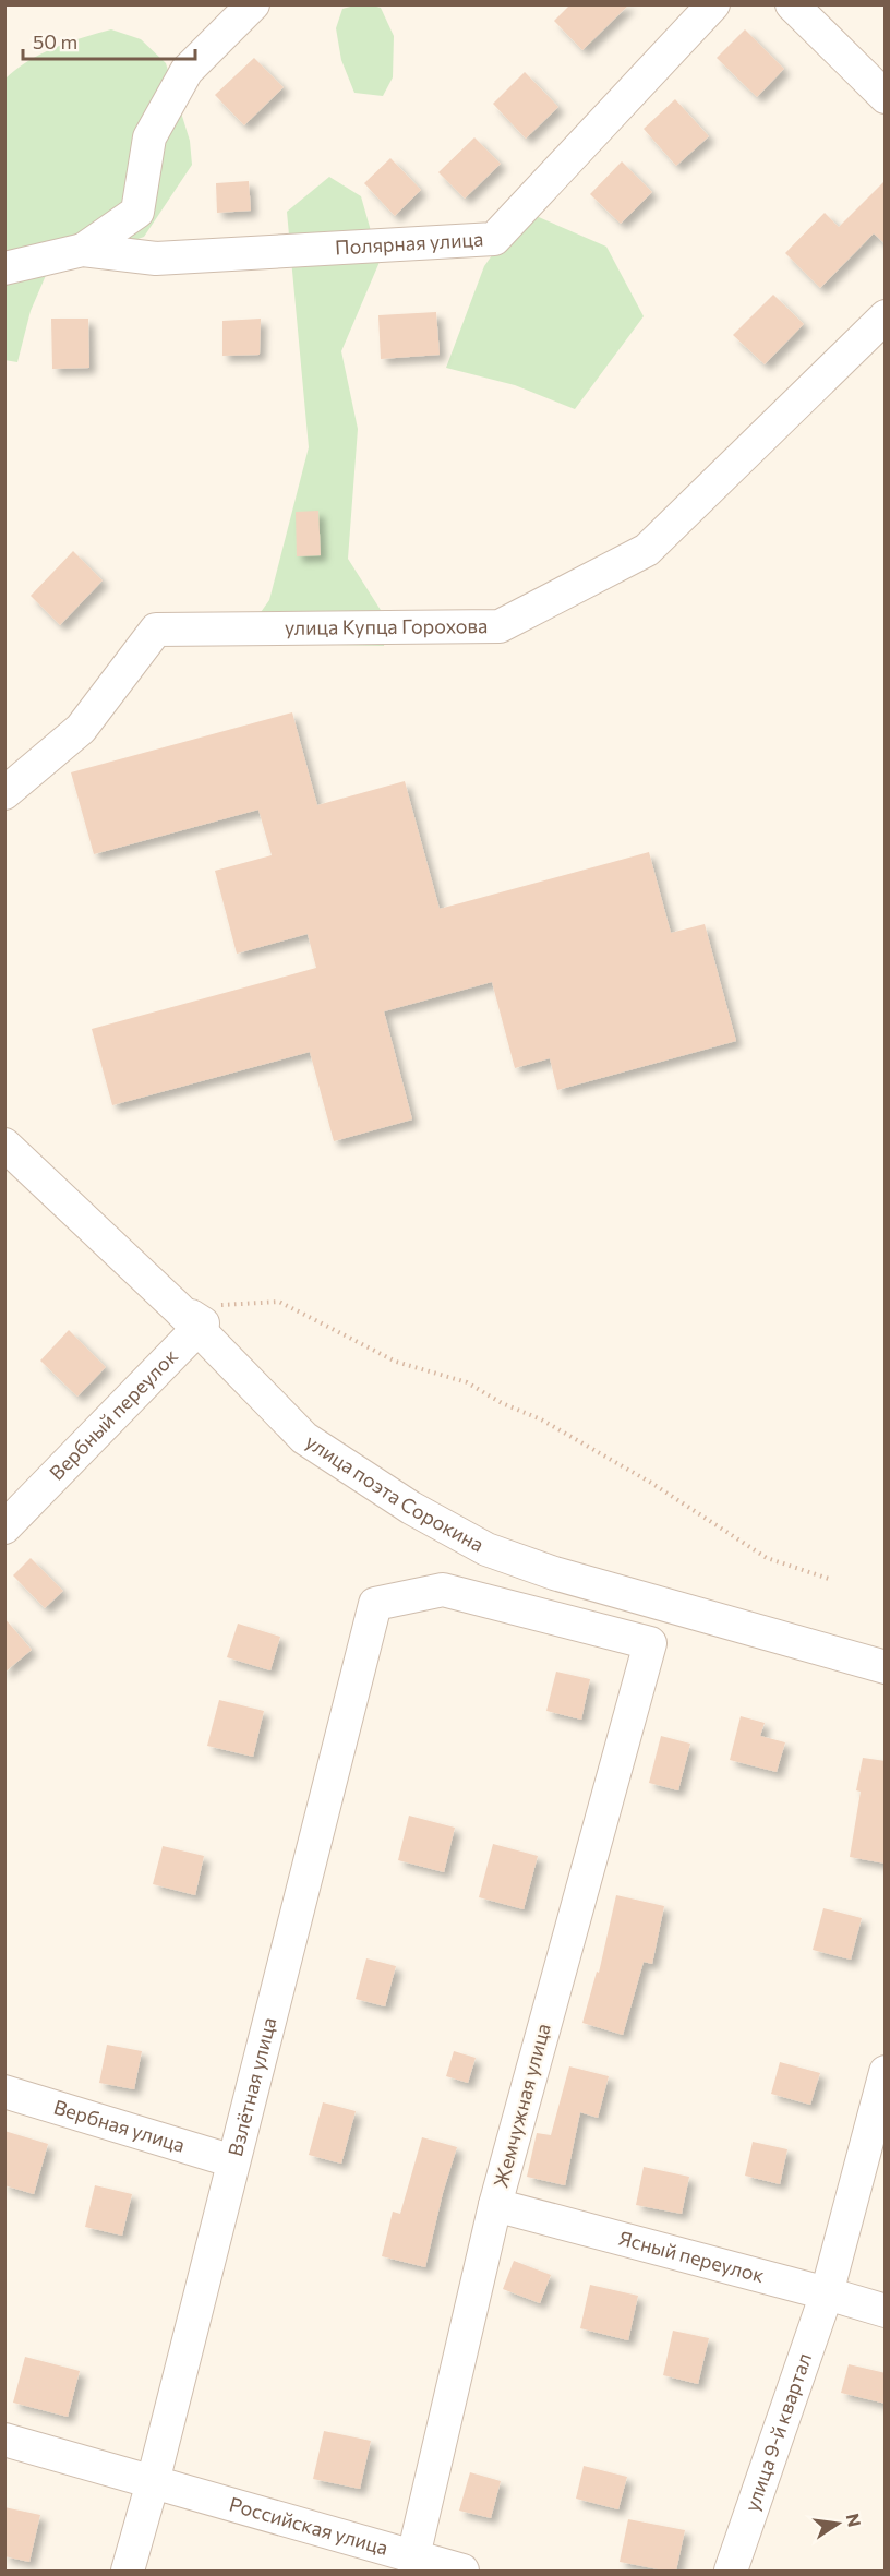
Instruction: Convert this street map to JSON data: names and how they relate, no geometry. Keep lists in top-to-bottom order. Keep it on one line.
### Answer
{"streets":{"street":["Полярная улица","улица Купца Горохова","Вербный переулок","улица поэта Сорокина","Взлётная улица","Жемчужная улица","Вербная улица","Ясный переулок","улица 9-й квартал","Российская улица"]},"crossings":[["Вербный переулок","улица поэта Сорокина"],["Взлётная улица","Жемчужная улица"],["Взлётная улица","Вербная улица"],["Взлётная улица","Российская улица"],["Жемчужная улица","Ясный переулок"],["Жемчужная улица","Российская улица"],["Ясный переулок","улица 9-й квартал"]],"scale_bar":"50 m","north":"right"}
